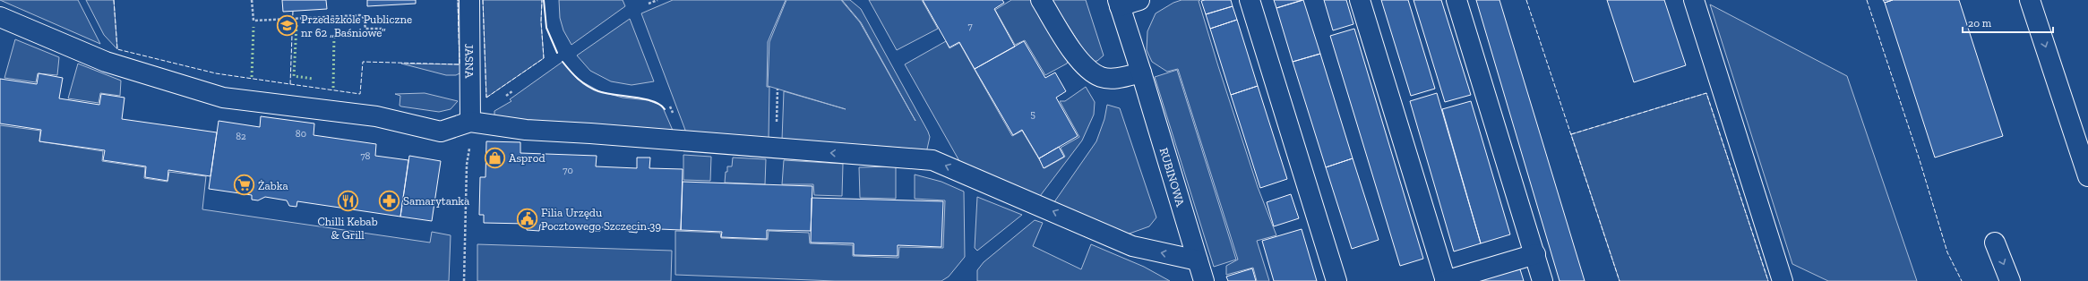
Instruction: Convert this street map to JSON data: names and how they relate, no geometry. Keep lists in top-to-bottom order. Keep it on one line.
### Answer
{"streets":{"street":["JASNA","RUBINOWA"]},"places":{"school or university":["Przedszkole Publiczne nr 62 „Baśniowe”"],"shop":["Asprod"],"supermarket":["Żabka"],"pharmacy":["Samarytanka"],"restaurant":["Chilli Kebab & Grill"],"public building":["Filia Urzędu Pocztowego Szczecin 39"]},"house_numbers":["7","5","80","82","78","70"],"scale_bar":"20 m"}
